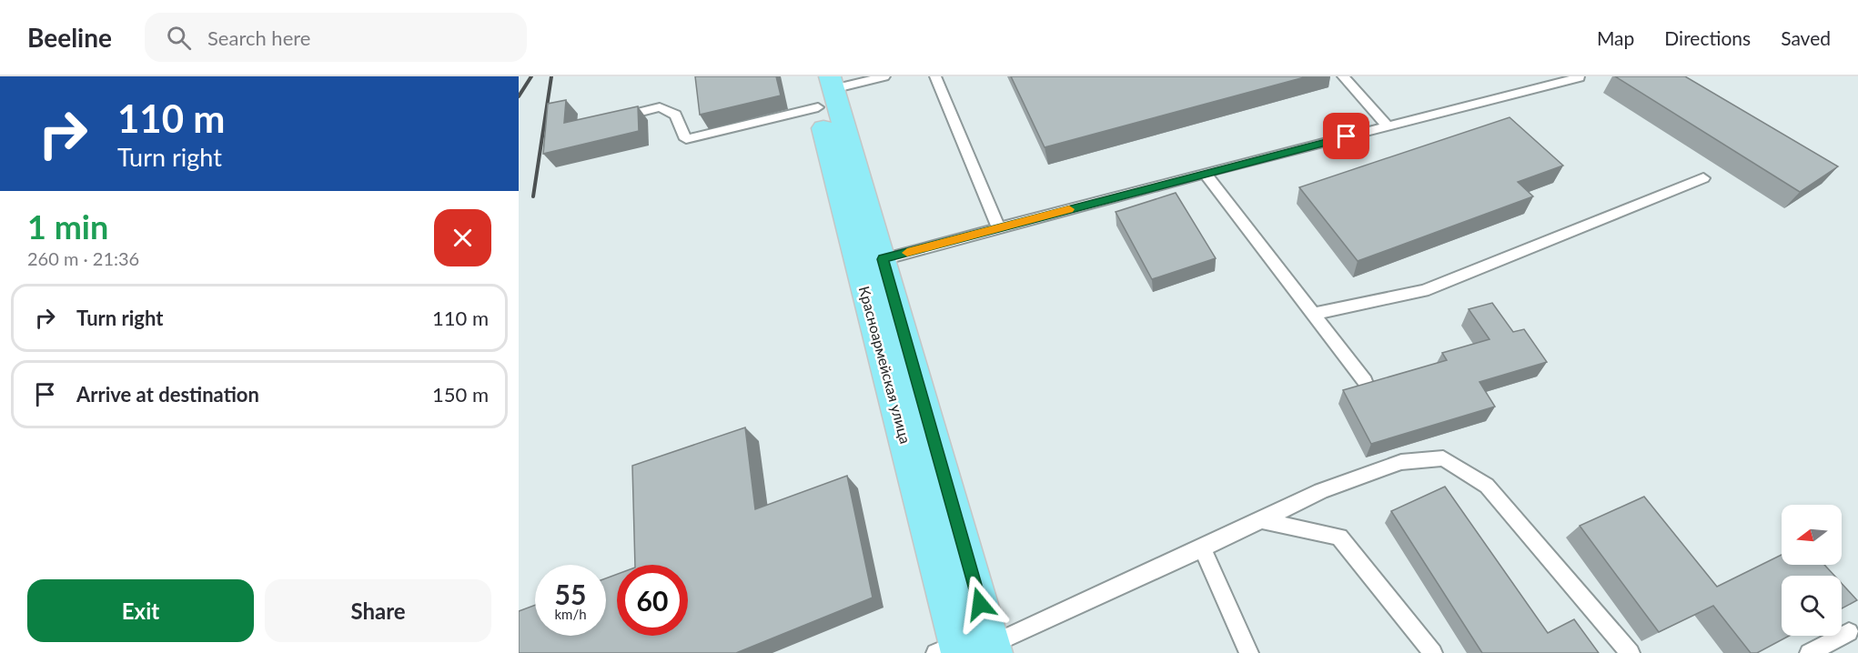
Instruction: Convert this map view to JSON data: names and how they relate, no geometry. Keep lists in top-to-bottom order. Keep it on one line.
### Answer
{"streets":{"main road":["Красноармейская улица"]},"north":"left","page":{"header":"Beeline","search":"Search here","nav":["Map","Directions","Saved"],"turn":["110 m","Turn right"],"heading":["1 min","260 m · 21:36"],"list":[{"name":"Turn right","value":"110 m"},{"name":"Arrive at destination","value":"150 m"}],"speed":"55 km/h","limit":"60","buttons":["Exit","Share"]}}
